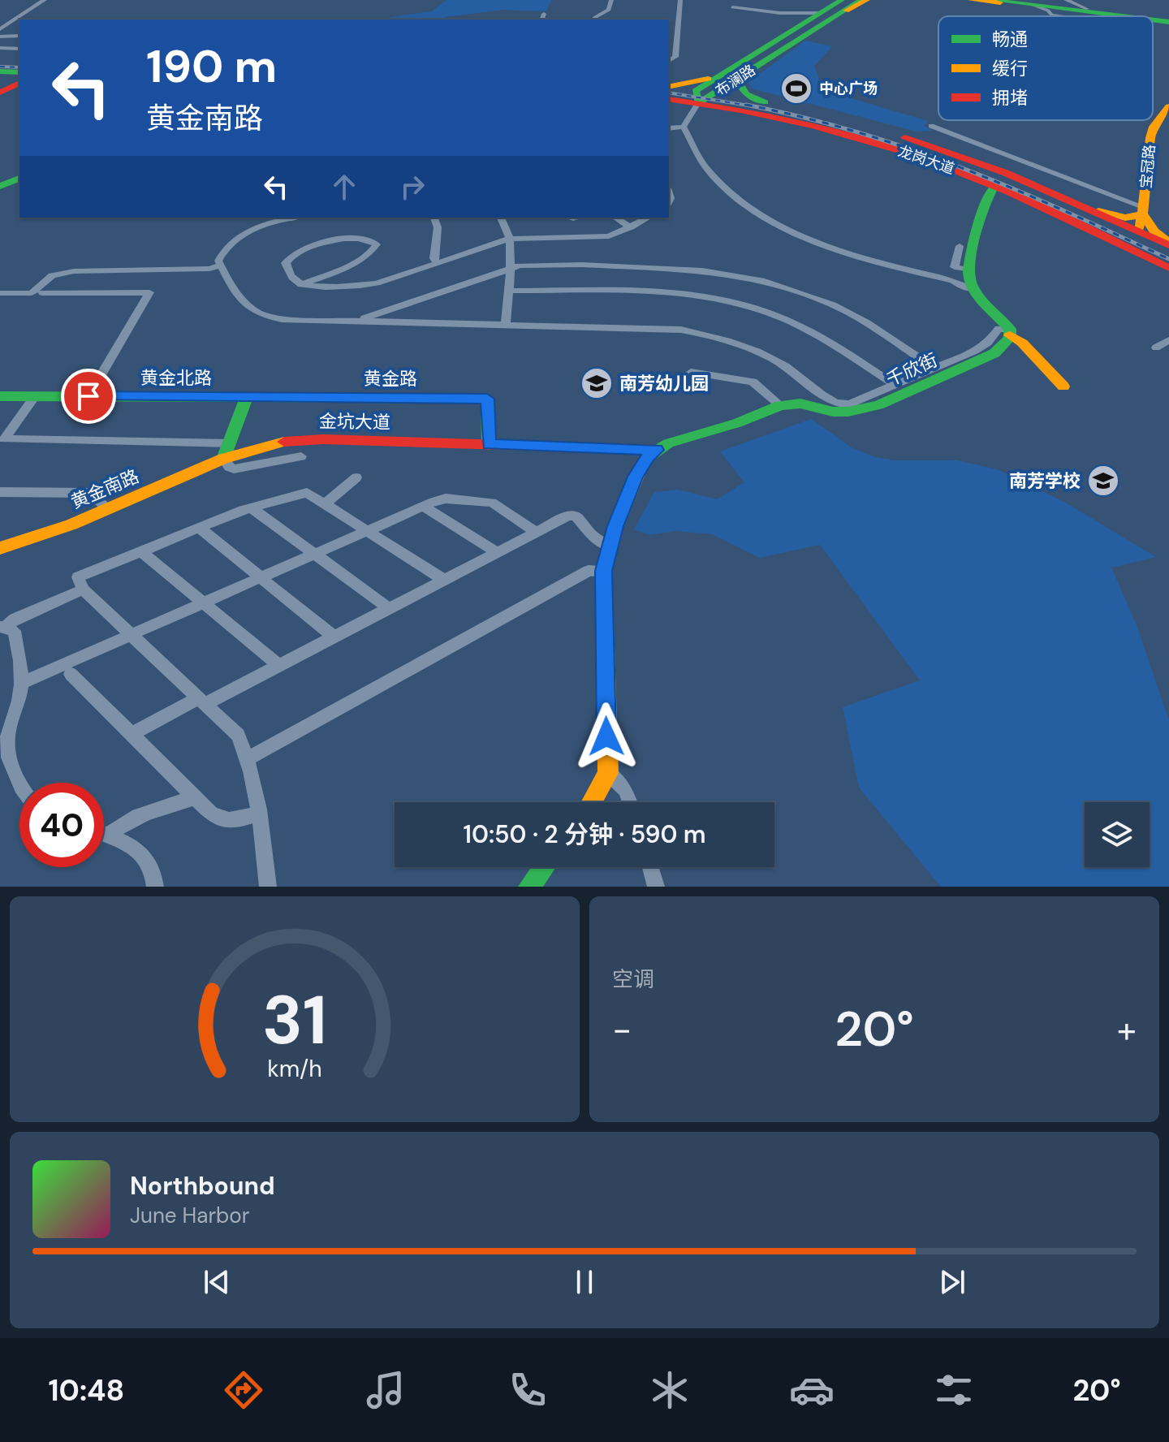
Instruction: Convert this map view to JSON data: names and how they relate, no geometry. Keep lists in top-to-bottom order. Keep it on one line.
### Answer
{"streets":{"main road":["布澜路","龙岗大道","宝冠路","千欣街","黄金北路","黄金路","金坑大道","黄金南路"]},"crossings":[["布澜路","龙岗大道"],["龙岗大道","宝冠路"],["黄金北路","黄金路"],["黄金路","金坑大道"],["金坑大道","黄金南路"]],"places":{"sports":["中心广场"],"school or university":["南芳幼儿园","南芳学校"]},"legend":["畅通","缓行","拥堵"],"page":{"turn":["190 m","黄金南路"],"limit":"40","trip":"10:50 · 2 分钟 · 590 m","tile":"空调","heat":["−","20°","+"],"song":["Northbound","June Harbor"],"tabs":["10:48","20°"],"gauge":["31","km/h"]}}
